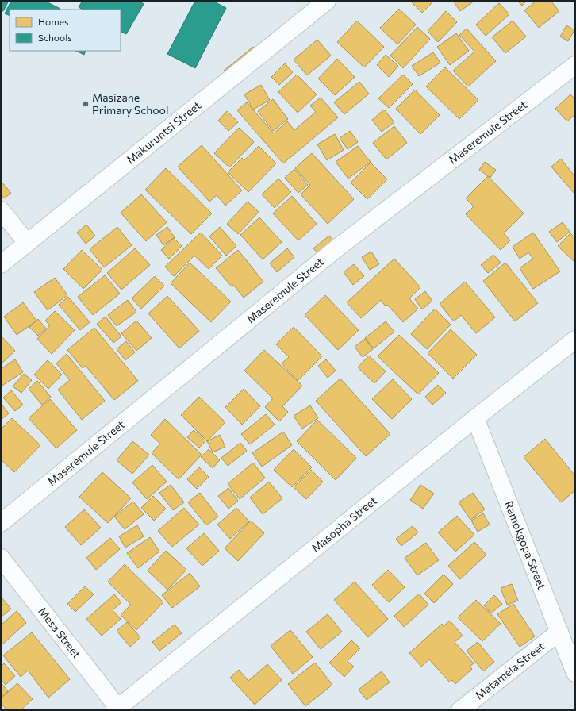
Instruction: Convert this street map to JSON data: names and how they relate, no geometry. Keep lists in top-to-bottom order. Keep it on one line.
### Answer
{"streets":{"street":["Maseremule Street","Makuruntsi Street","Masopha Street","Ramokgopa Street","Mesa Street","Matamela Street"]},"crossings":[["Masopha Street","Ramokgopa Street"],["Masopha Street","Mesa Street"],["Ramokgopa Street","Matamela Street"]],"places":["Masizane Primary School"],"legend":["Homes","Schools"]}
